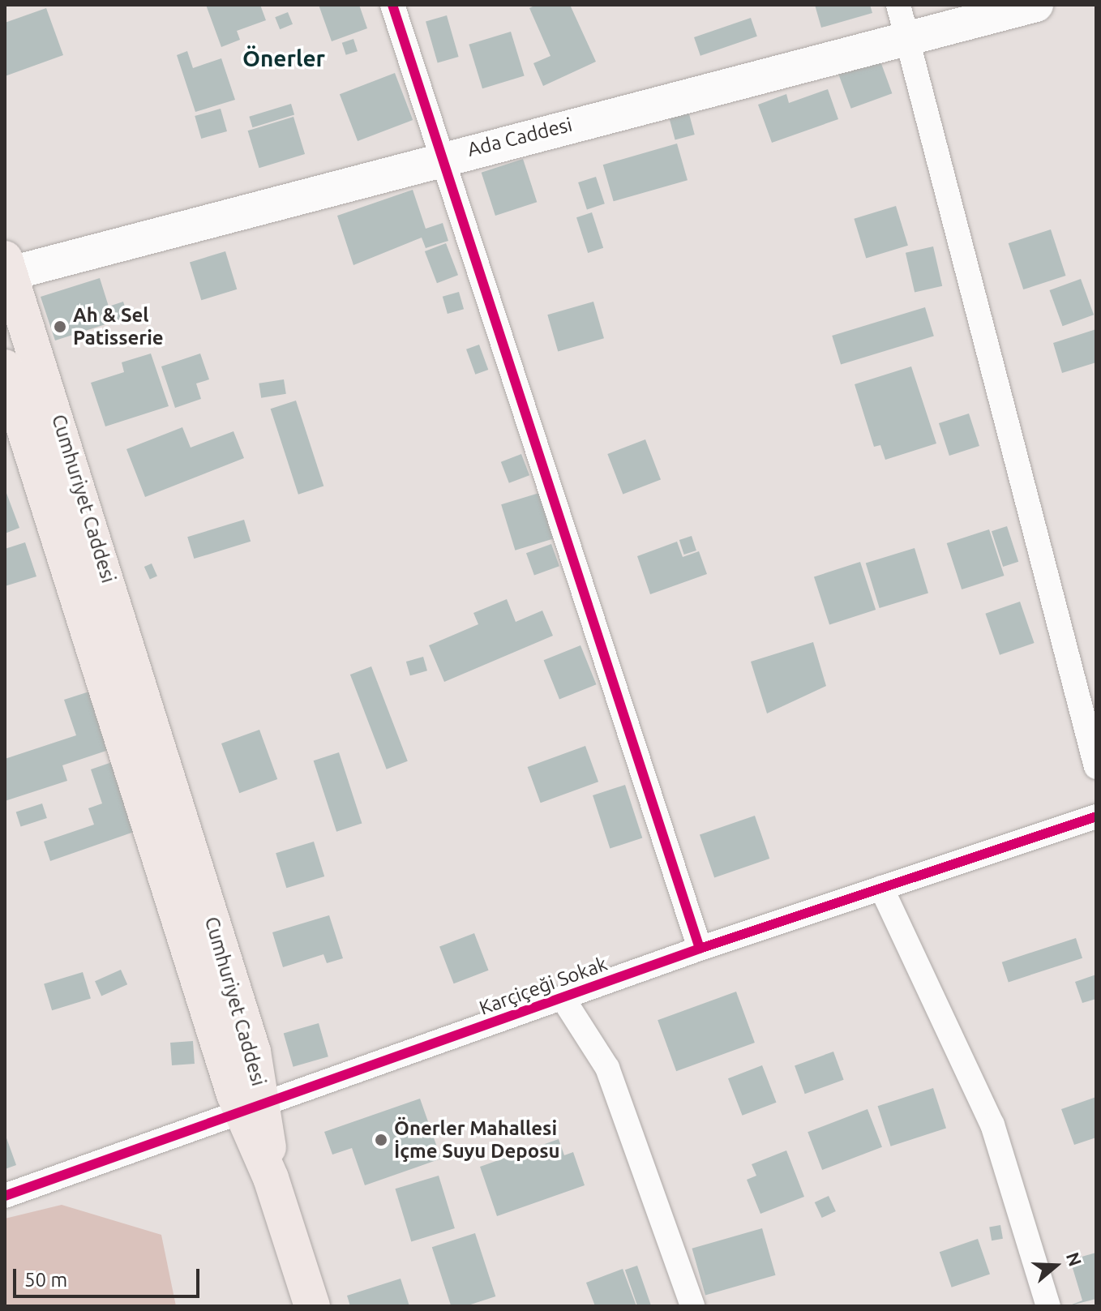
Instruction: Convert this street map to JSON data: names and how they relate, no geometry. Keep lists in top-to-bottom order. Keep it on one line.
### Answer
{"streets":{"main road":["Ada Caddesi","Cumhuriyet Caddesi"],"street":["Karçiçeği Sokak"]},"crossings":[["Ada Caddesi","Cumhuriyet Caddesi"],["Cumhuriyet Caddesi","Karçiçeği Sokak"]],"districts":["Önerler"],"places":["Ah & Sel Patisserie","Önerler Mahallesi İçme Suyu Deposu"],"scale_bar":"50 m","north":"right"}
